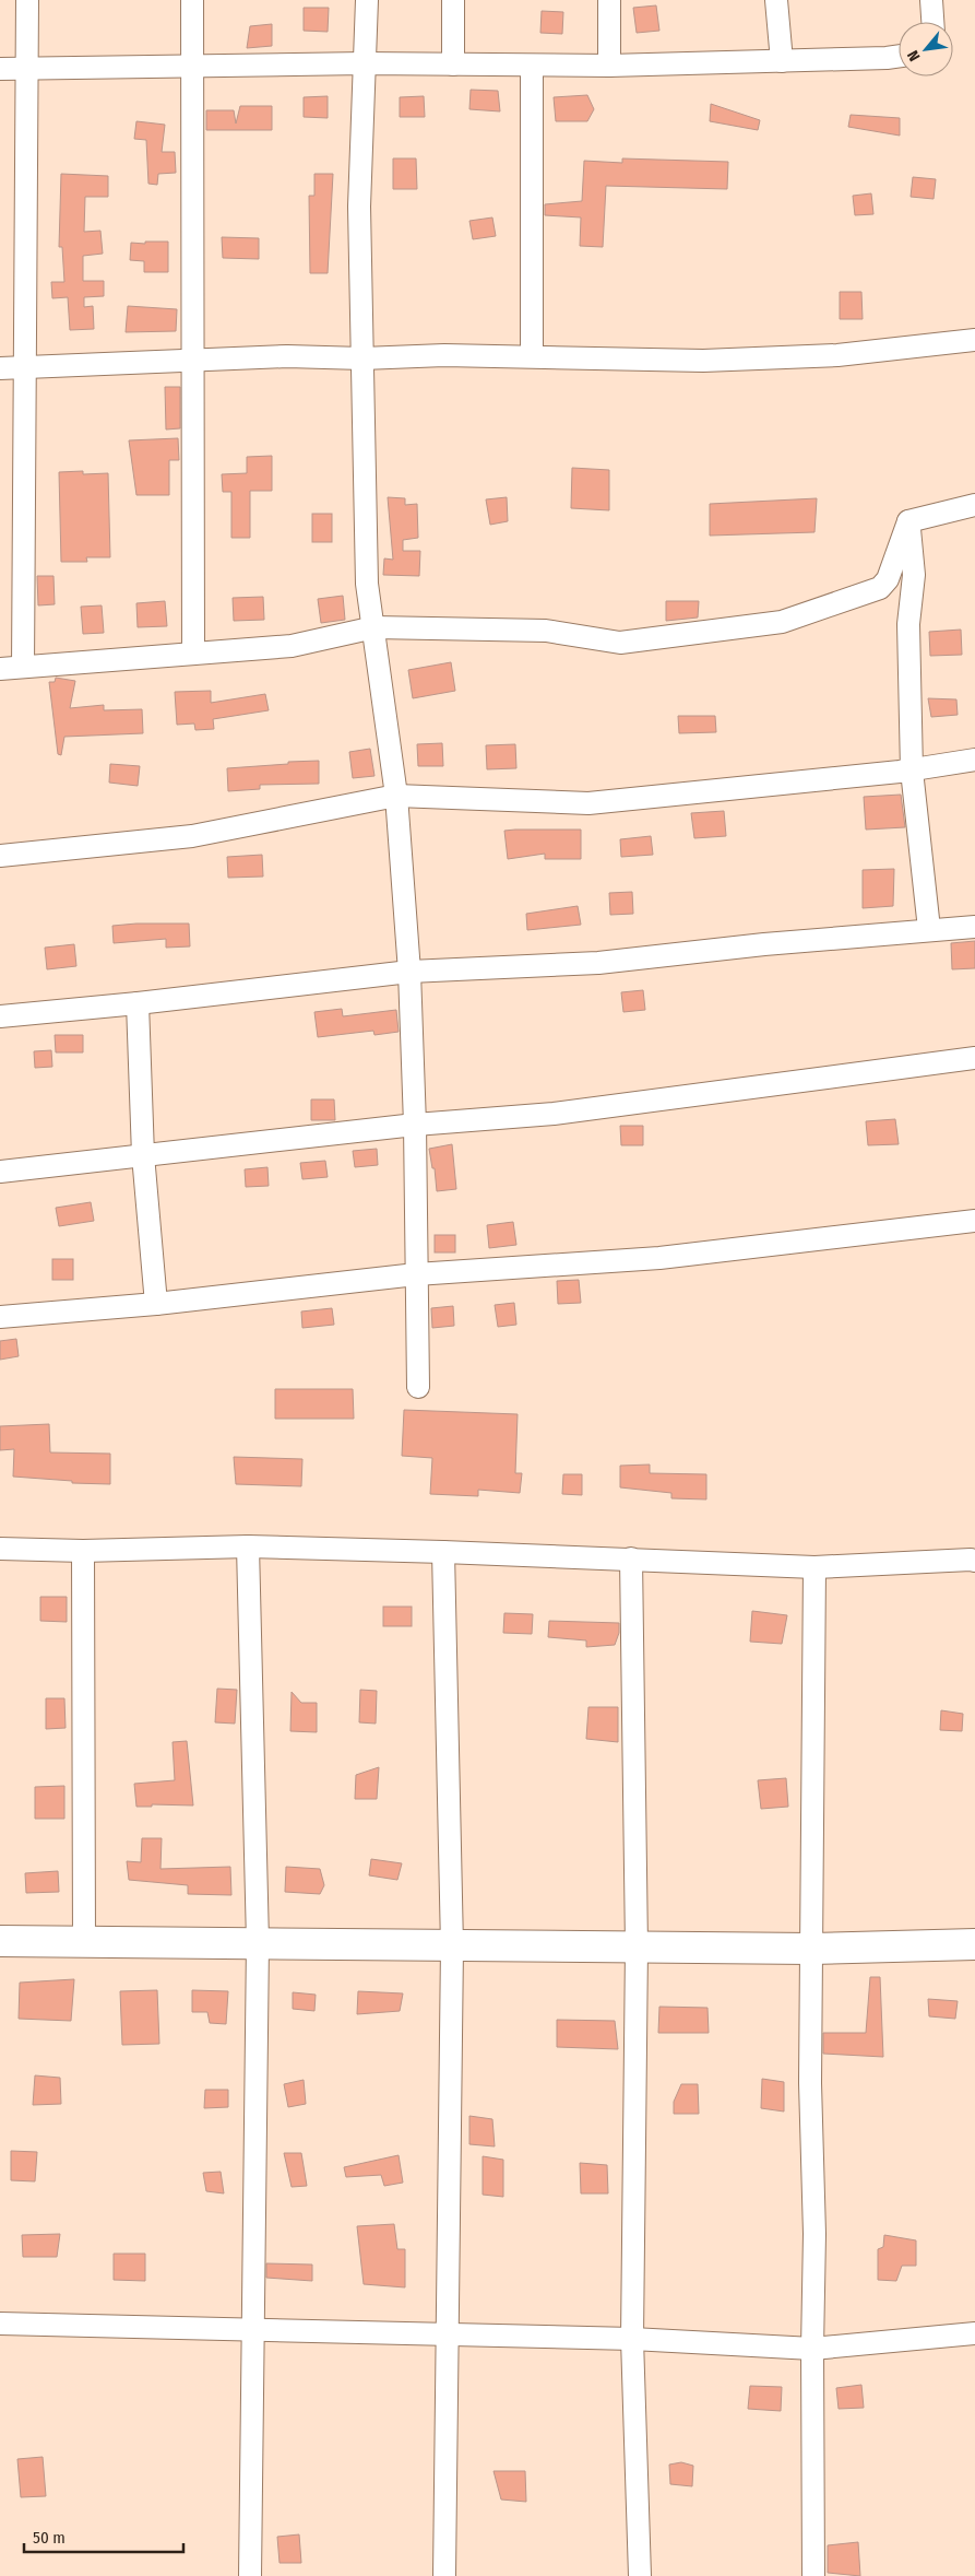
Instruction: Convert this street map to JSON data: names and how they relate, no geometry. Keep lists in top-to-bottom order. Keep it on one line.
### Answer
{"scale_bar":"50 m","north":"bottom left"}
